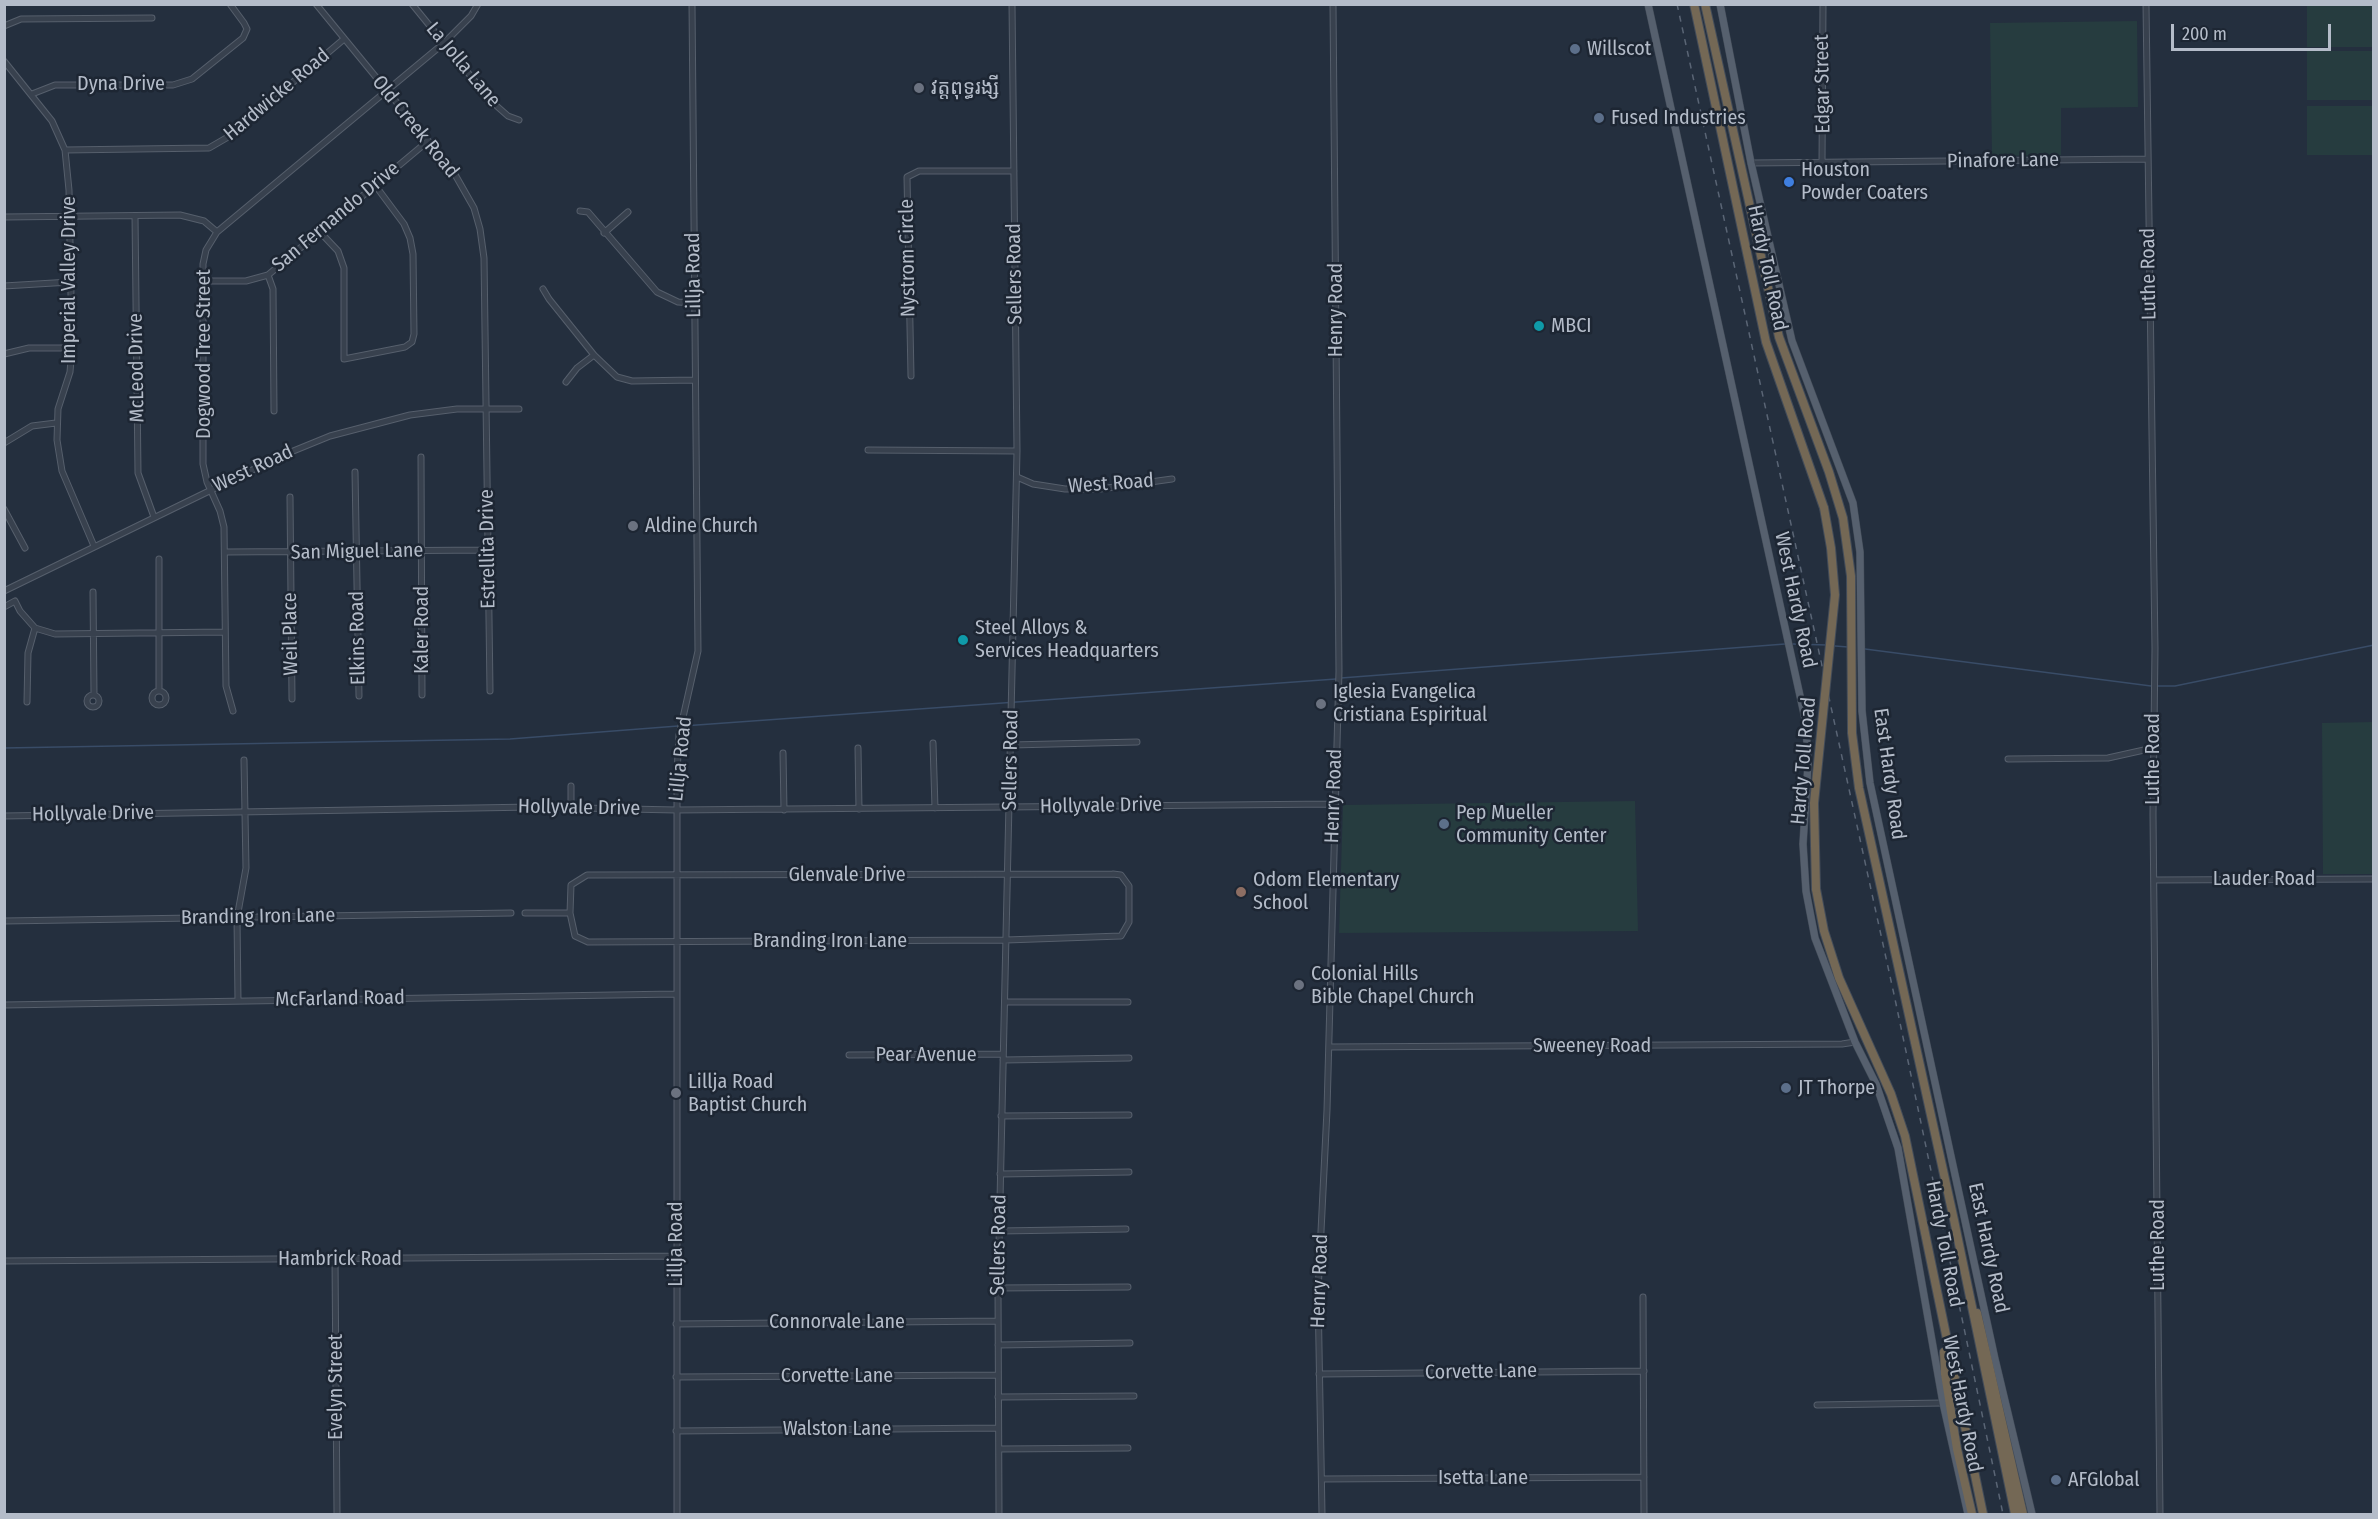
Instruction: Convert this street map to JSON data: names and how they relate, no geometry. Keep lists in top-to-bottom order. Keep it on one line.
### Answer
{"streets":{"highway":["Hardy Toll Road"],"main road":["West Hardy Road","East Hardy Road"],"street":["La Jolla Lane","Dyna Drive","Edgar Street","Hardwicke Road","Old Creek Road","Pinafore Lane","San Fernando Drive","Nystrom Circle","Sellers Road","Luthe Road","Lillja Road","Imperial Valley Drive","Henry Road","Dogwood Tree Street","McLeod Drive","West Road","Estrellita Drive","San Miguel Lane","Kaler Road","Weil Place","Elkins Road","Hollyvale Drive","Glenvale Drive","Lauder Road","Branding Iron Lane","McFarland Road","Sweeney Road","Pear Avenue","Hambrick Road","Connorvale Lane","Corvette Lane","Evelyn Street","Walston Lane","Isetta Lane"]},"crossings":[["La Jolla Lane","Dogwood Tree Street"],["Dyna Drive","Imperial Valley Drive"],["Edgar Street","Pinafore Lane"],["Hardwicke Road","Old Creek Road"],["Hardwicke Road","Imperial Valley Drive"],["Old Creek Road","San Fernando Drive"],["Old Creek Road","Dogwood Tree Street"],["Old Creek Road","West Road"],["Old Creek Road","Estrellita Drive"],["Pinafore Lane","Luthe Road"],["Pinafore Lane","East Hardy Road"],["San Fernando Drive","Dogwood Tree Street"],["Nystrom Circle","Sellers Road"],["Sellers Road","West Road"],["Sellers Road","Hollyvale Drive"],["Sellers Road","Glenvale Drive"],["Sellers Road","Branding Iron Lane"],["Sellers Road","Pear Avenue"],["Sellers Road","Connorvale Lane"],["Sellers Road","Corvette Lane"],["Sellers Road","Walston Lane"],["Luthe Road","Lauder Road"],["Lillja Road","Hollyvale Drive"],["Lillja Road","Glenvale Drive"],["Lillja Road","Branding Iron Lane"],["Lillja Road","McFarland Road"],["Lillja Road","Hambrick Road"],["Lillja Road","Connorvale Lane"],["Lillja Road","Corvette Lane"],["Lillja Road","Walston Lane"],["Imperial Valley Drive","West Road"],["Henry Road","Hollyvale Drive"],["Henry Road","Sweeney Road"],["Henry Road","Corvette Lane"],["Henry Road","Isetta Lane"],["Dogwood Tree Street","West Road"],["Dogwood Tree Street","San Miguel Lane"],["McLeod Drive","West Road"],["West Road","Estrellita Drive"],["Estrellita Drive","San Miguel Lane"],["San Miguel Lane","Kaler Road"],["San Miguel Lane","Weil Place"],["San Miguel Lane","Elkins Road"],["West Hardy Road","Sweeney Road"],["Glenvale Drive","Branding Iron Lane"],["Hambrick Road","Evelyn Street"]],"places":["Willscot","វត្តពុទ្ធរង្សី","Fused Industries","Houston Powder Coaters","MBCI","Aldine Church","Steel Alloys & Services Headquarters","Iglesia Evangelica Cristiana Espiritual","Pep Mueller Community Center","Odom Elementary School","Colonial Hills Bible Chapel Church","JT Thorpe","Lillja Road Baptist Church","AFGlobal"],"scale_bar":"200 m"}
